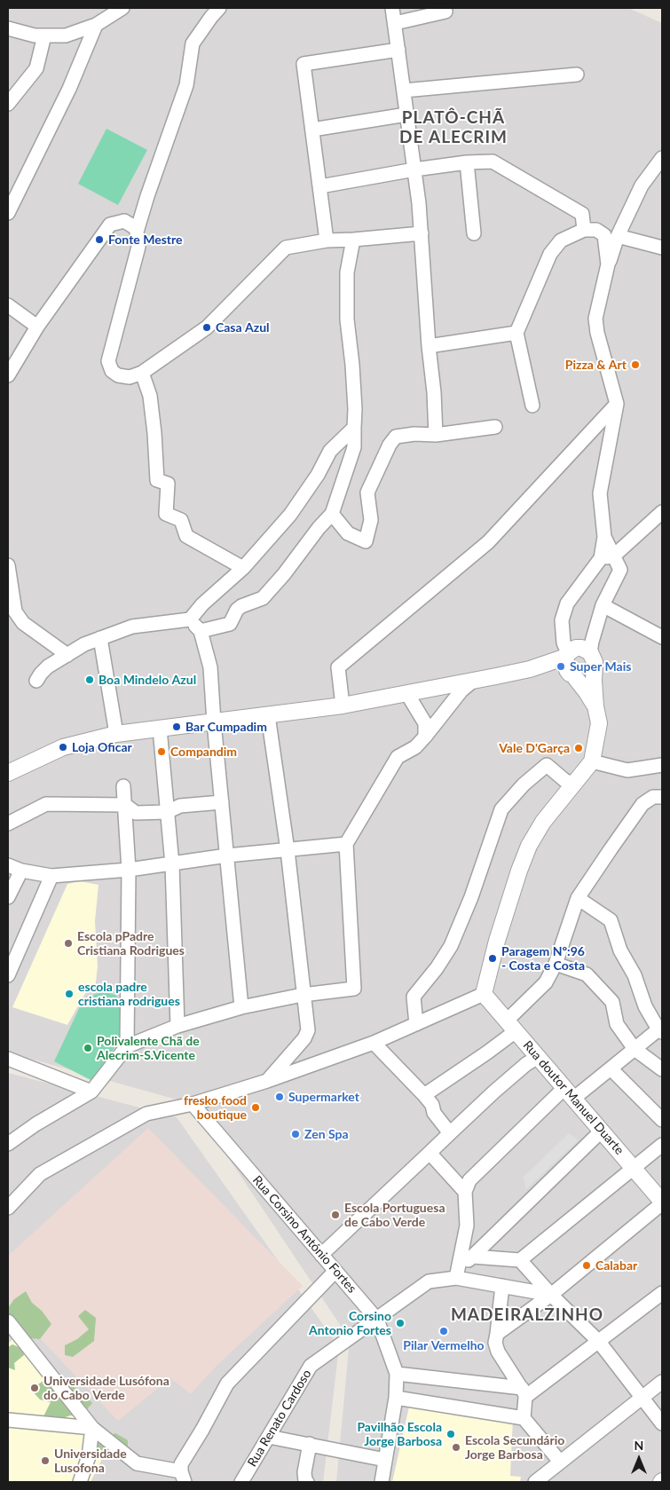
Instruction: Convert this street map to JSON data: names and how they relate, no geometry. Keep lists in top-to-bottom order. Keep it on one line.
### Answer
{"streets":{"street":["Rua doutor Manuel Duarte","Rua Corsino António Fortes","Rua Renato Cardoso"]},"crossings":[["Rua Corsino António Fortes","Rua Renato Cardoso"]],"districts":["PLATÔ-CHÃ DE ALECRIM","MADEIRALZINHO"],"places":["Fonte Mestre","Casa Azul","Pizza & Art","Super Mais","Boa Mindelo Azul","Bar Cumpadim","Loja Oficar","Vale D'Garça","Compandim","Escola pPadre Cristiana Rodrigues","Paragem Nº:96 - Costa e Costa","escola padre cristiana rodrigues","Polivalente Chã de Alecrim-S.Vicente","Supermarket","fresko food boutique","Zen Spa","Escola Portuguesa de Cabo Verde","Calabar","Corsino Antonio Fortes","Pilar Vermelho","Universidade Lusófona do Cabo Verde","Pavilhão Escola Jorge Barbosa","Escola Secundário Jorge Barbosa","Universidade Lusofona"],"north":"top"}
